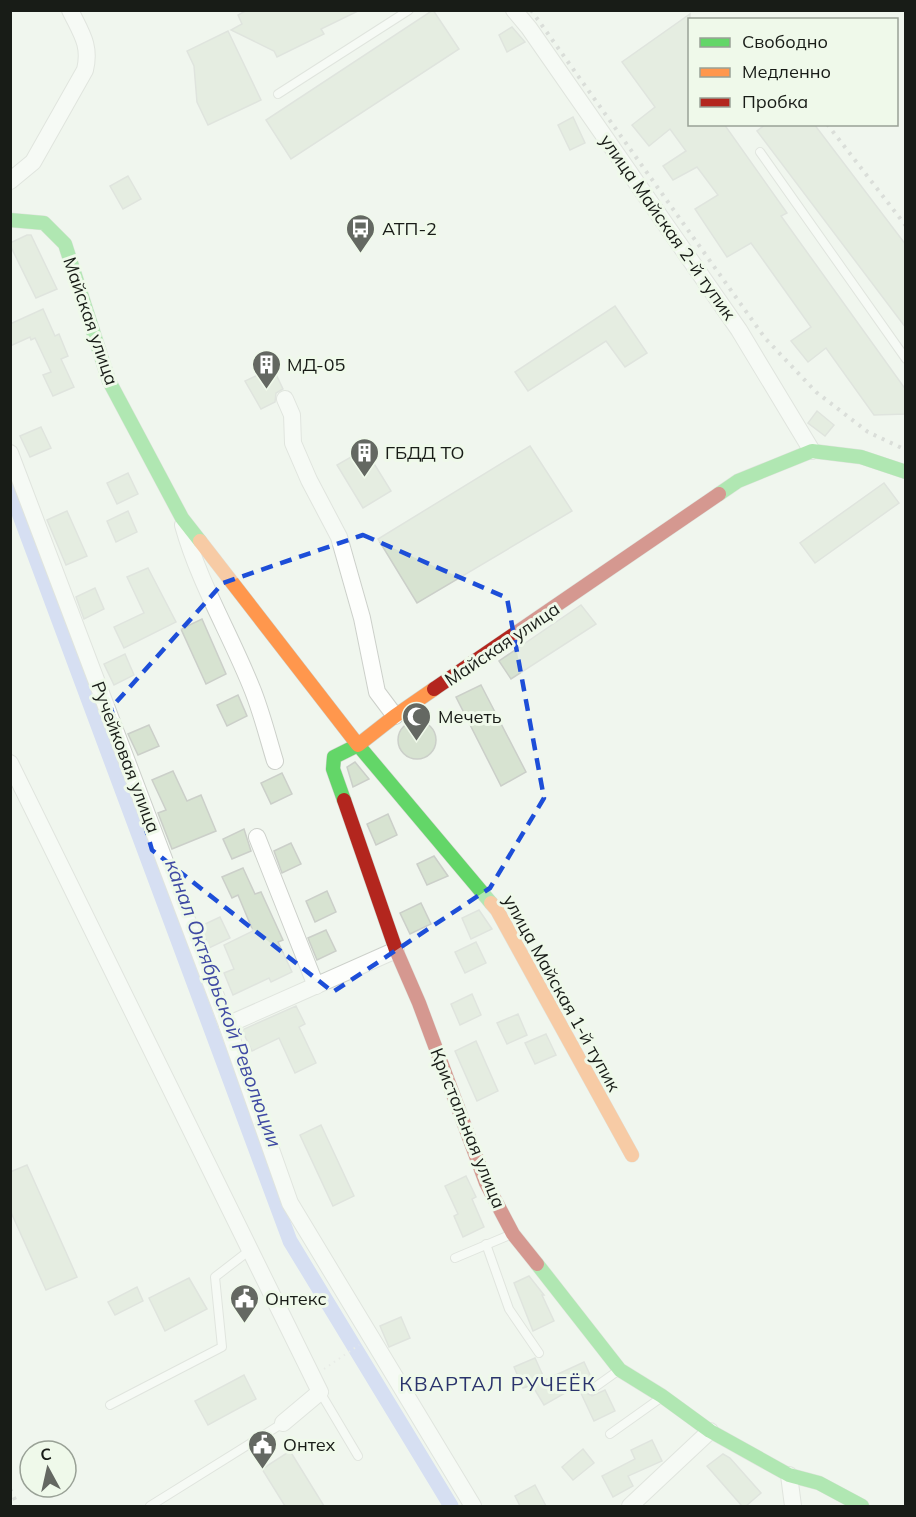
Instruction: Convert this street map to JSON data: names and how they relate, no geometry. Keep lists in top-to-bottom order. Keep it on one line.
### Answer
{"streets":{"street":["улица Майская 2-й тупик","Майская улица","Ручейковая улица","улица Майская 1-й тупик","Кристальная улица"]},"crossings":[["улица Майская 2-й тупик","Майская улица"],["Майская улица","улица Майская 1-й тупик"],["Майская улица","Кристальная улица"],["улица Майская 1-й тупик","Кристальная улица"]],"districts":["КВАРТАЛ РУЧЕЁК"],"water":["канал Октябрьской Революции"],"places":{"bus stop":["АТП-2"],"building":["МД-05","ГБДД ТО"],"mosque":["Мечеть"],"public building":["Онтекс","Онтех"]},"legend":["Свободно","Медленно","Пробка"],"north":"top"}
